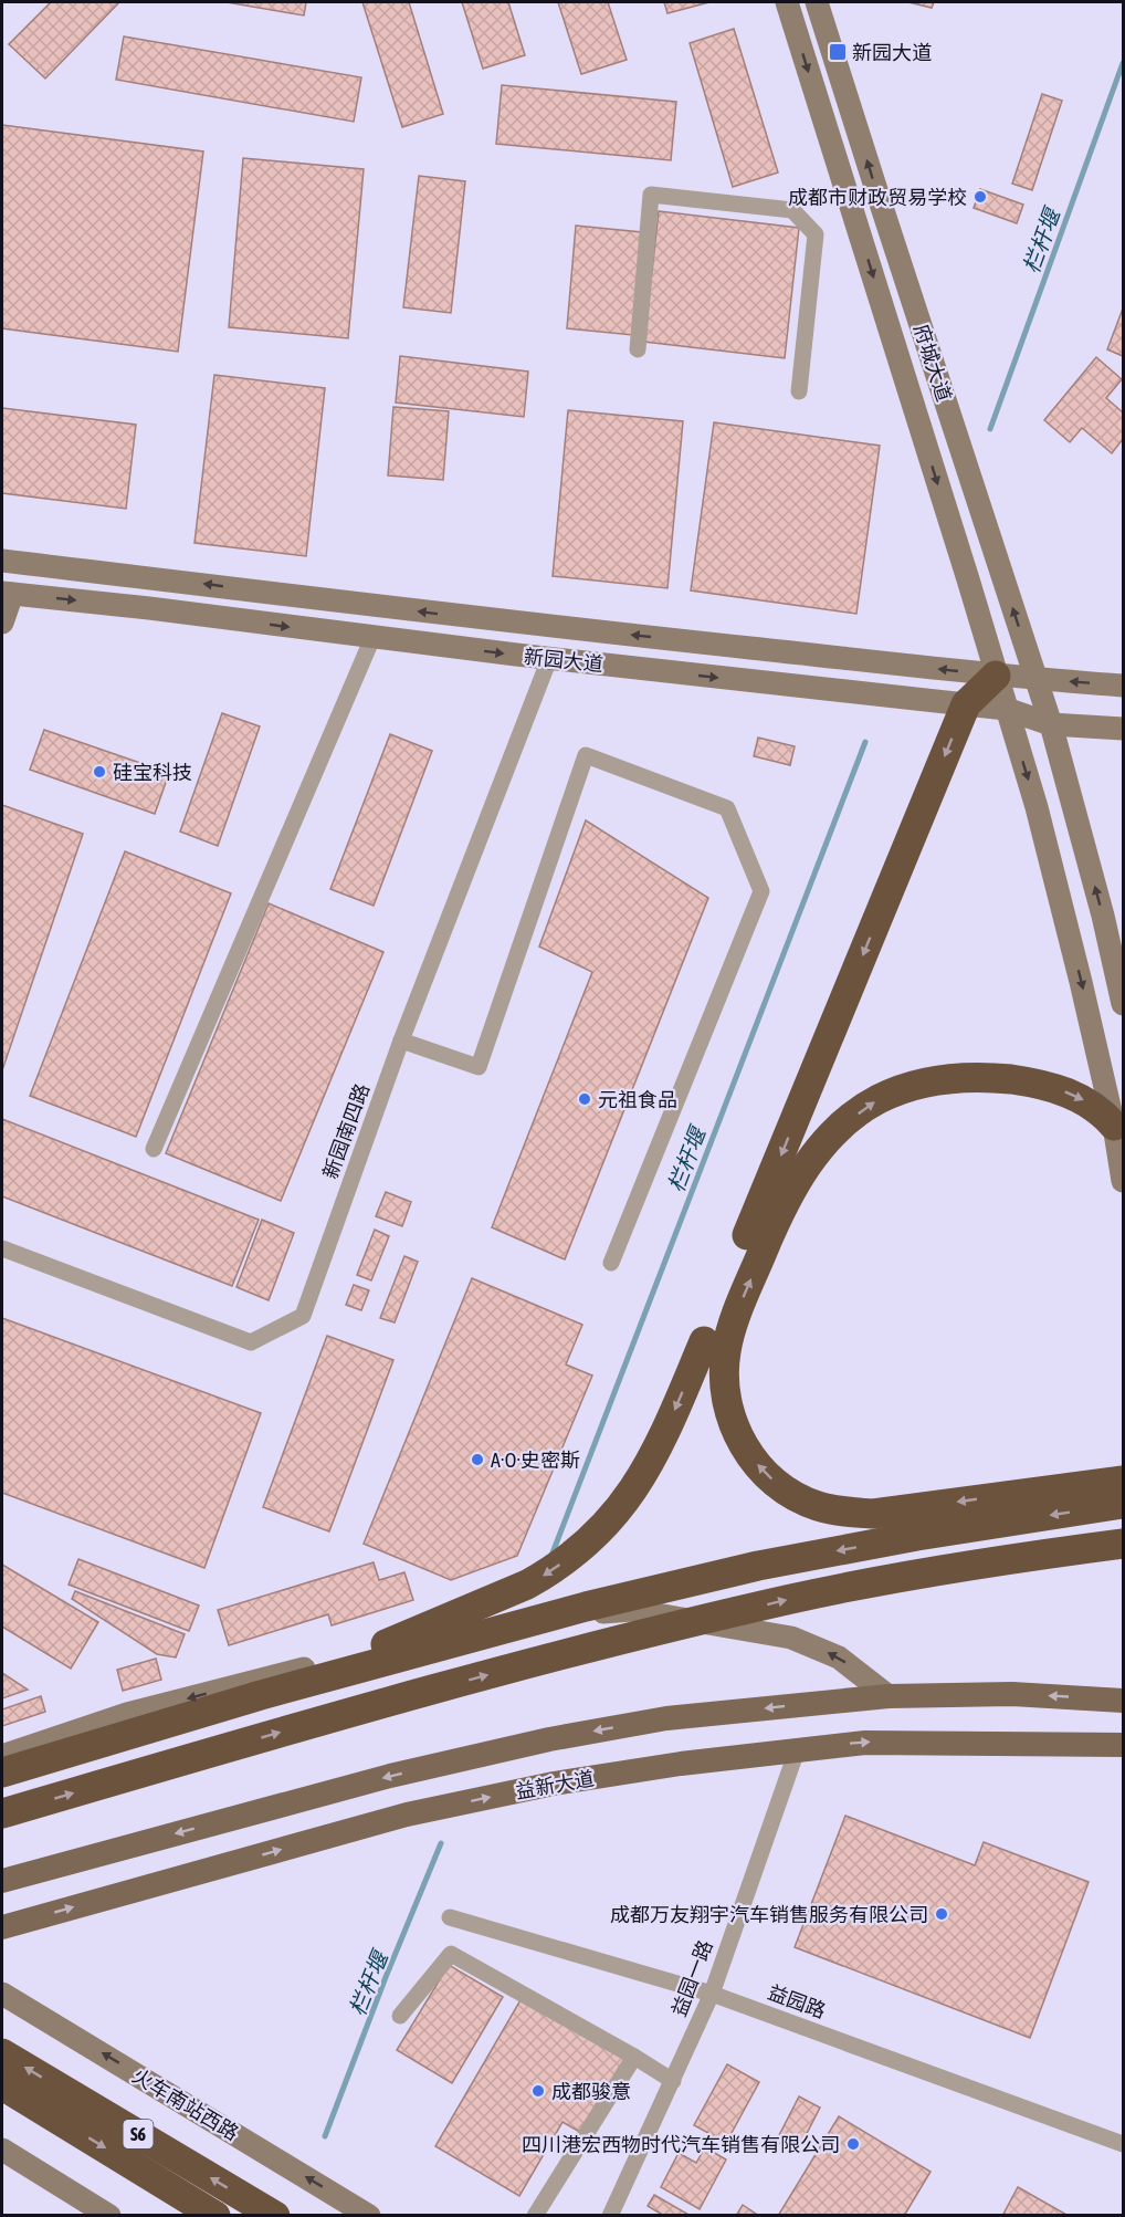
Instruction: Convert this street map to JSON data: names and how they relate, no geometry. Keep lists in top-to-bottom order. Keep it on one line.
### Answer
{"streets":{"highway":["S6"],"main road":["府城大道","新园大道","益新大道","火车南站西路"],"street":["新园南四路","益园一路","益园路"]},"crossings":[["府城大道","新园大道"],["新园大道","新园南四路"],["益新大道","益园一路"],["益园一路","益园路"]],"one_way":["火车南站西路"],"water":["栏杆堰"],"places":{"transit":["新园大道"],"other":["成都市财政贸易学校","硅宝科技","元祖食品","A·O·史密斯","成都万友翔宇汽车销售服务有限公司","成都骏意","四川港宏西物时代汽车销售有限公司"]}}
